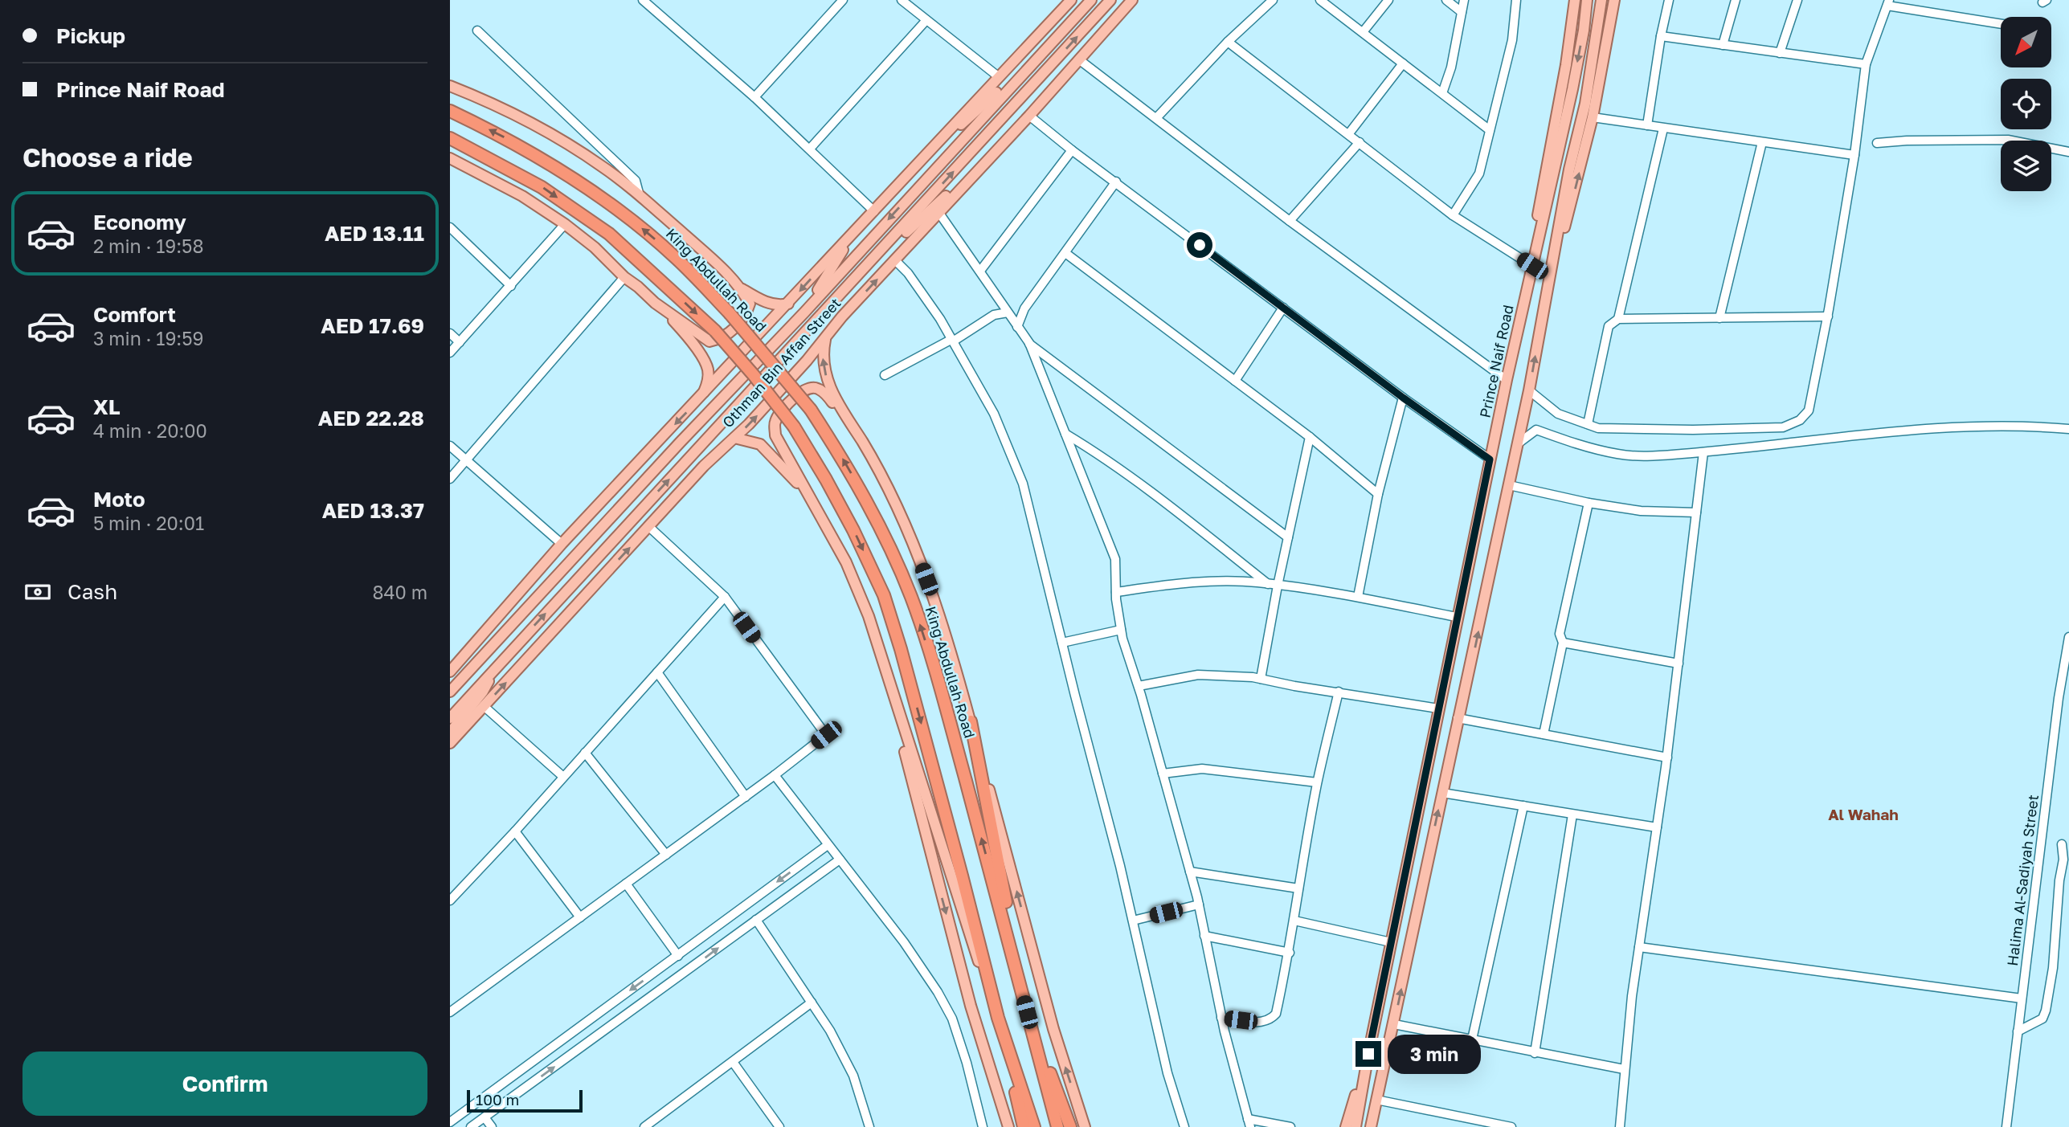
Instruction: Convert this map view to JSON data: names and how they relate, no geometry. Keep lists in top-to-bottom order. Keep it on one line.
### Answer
{"streets":{"highway":["King Abdullah Road"],"main road":["Prince Naif Road","Othman Bin Affan Street"],"street":["Halima Al-Sadiyah Street"]},"districts":["Al Wahah"],"scale_bar":"100 m","north":"bottom left","page":{"banner":["Pickup","Prince Naif Road"],"heading":"Choose a ride","list":[{"name":"Economy","note":"2 min · 19:58","value":"AED 13.11"},{"name":"Comfort","note":"3 min · 19:59","value":"AED 17.69"},{"name":"XL","note":"4 min · 20:00","value":"AED 22.28"},{"name":"Moto","note":"5 min · 20:01","value":"AED 13.37"}],"pay":["Cash","840 m"],"bubble":"3 min","buttons":"Confirm","scale":"100 m"}}
